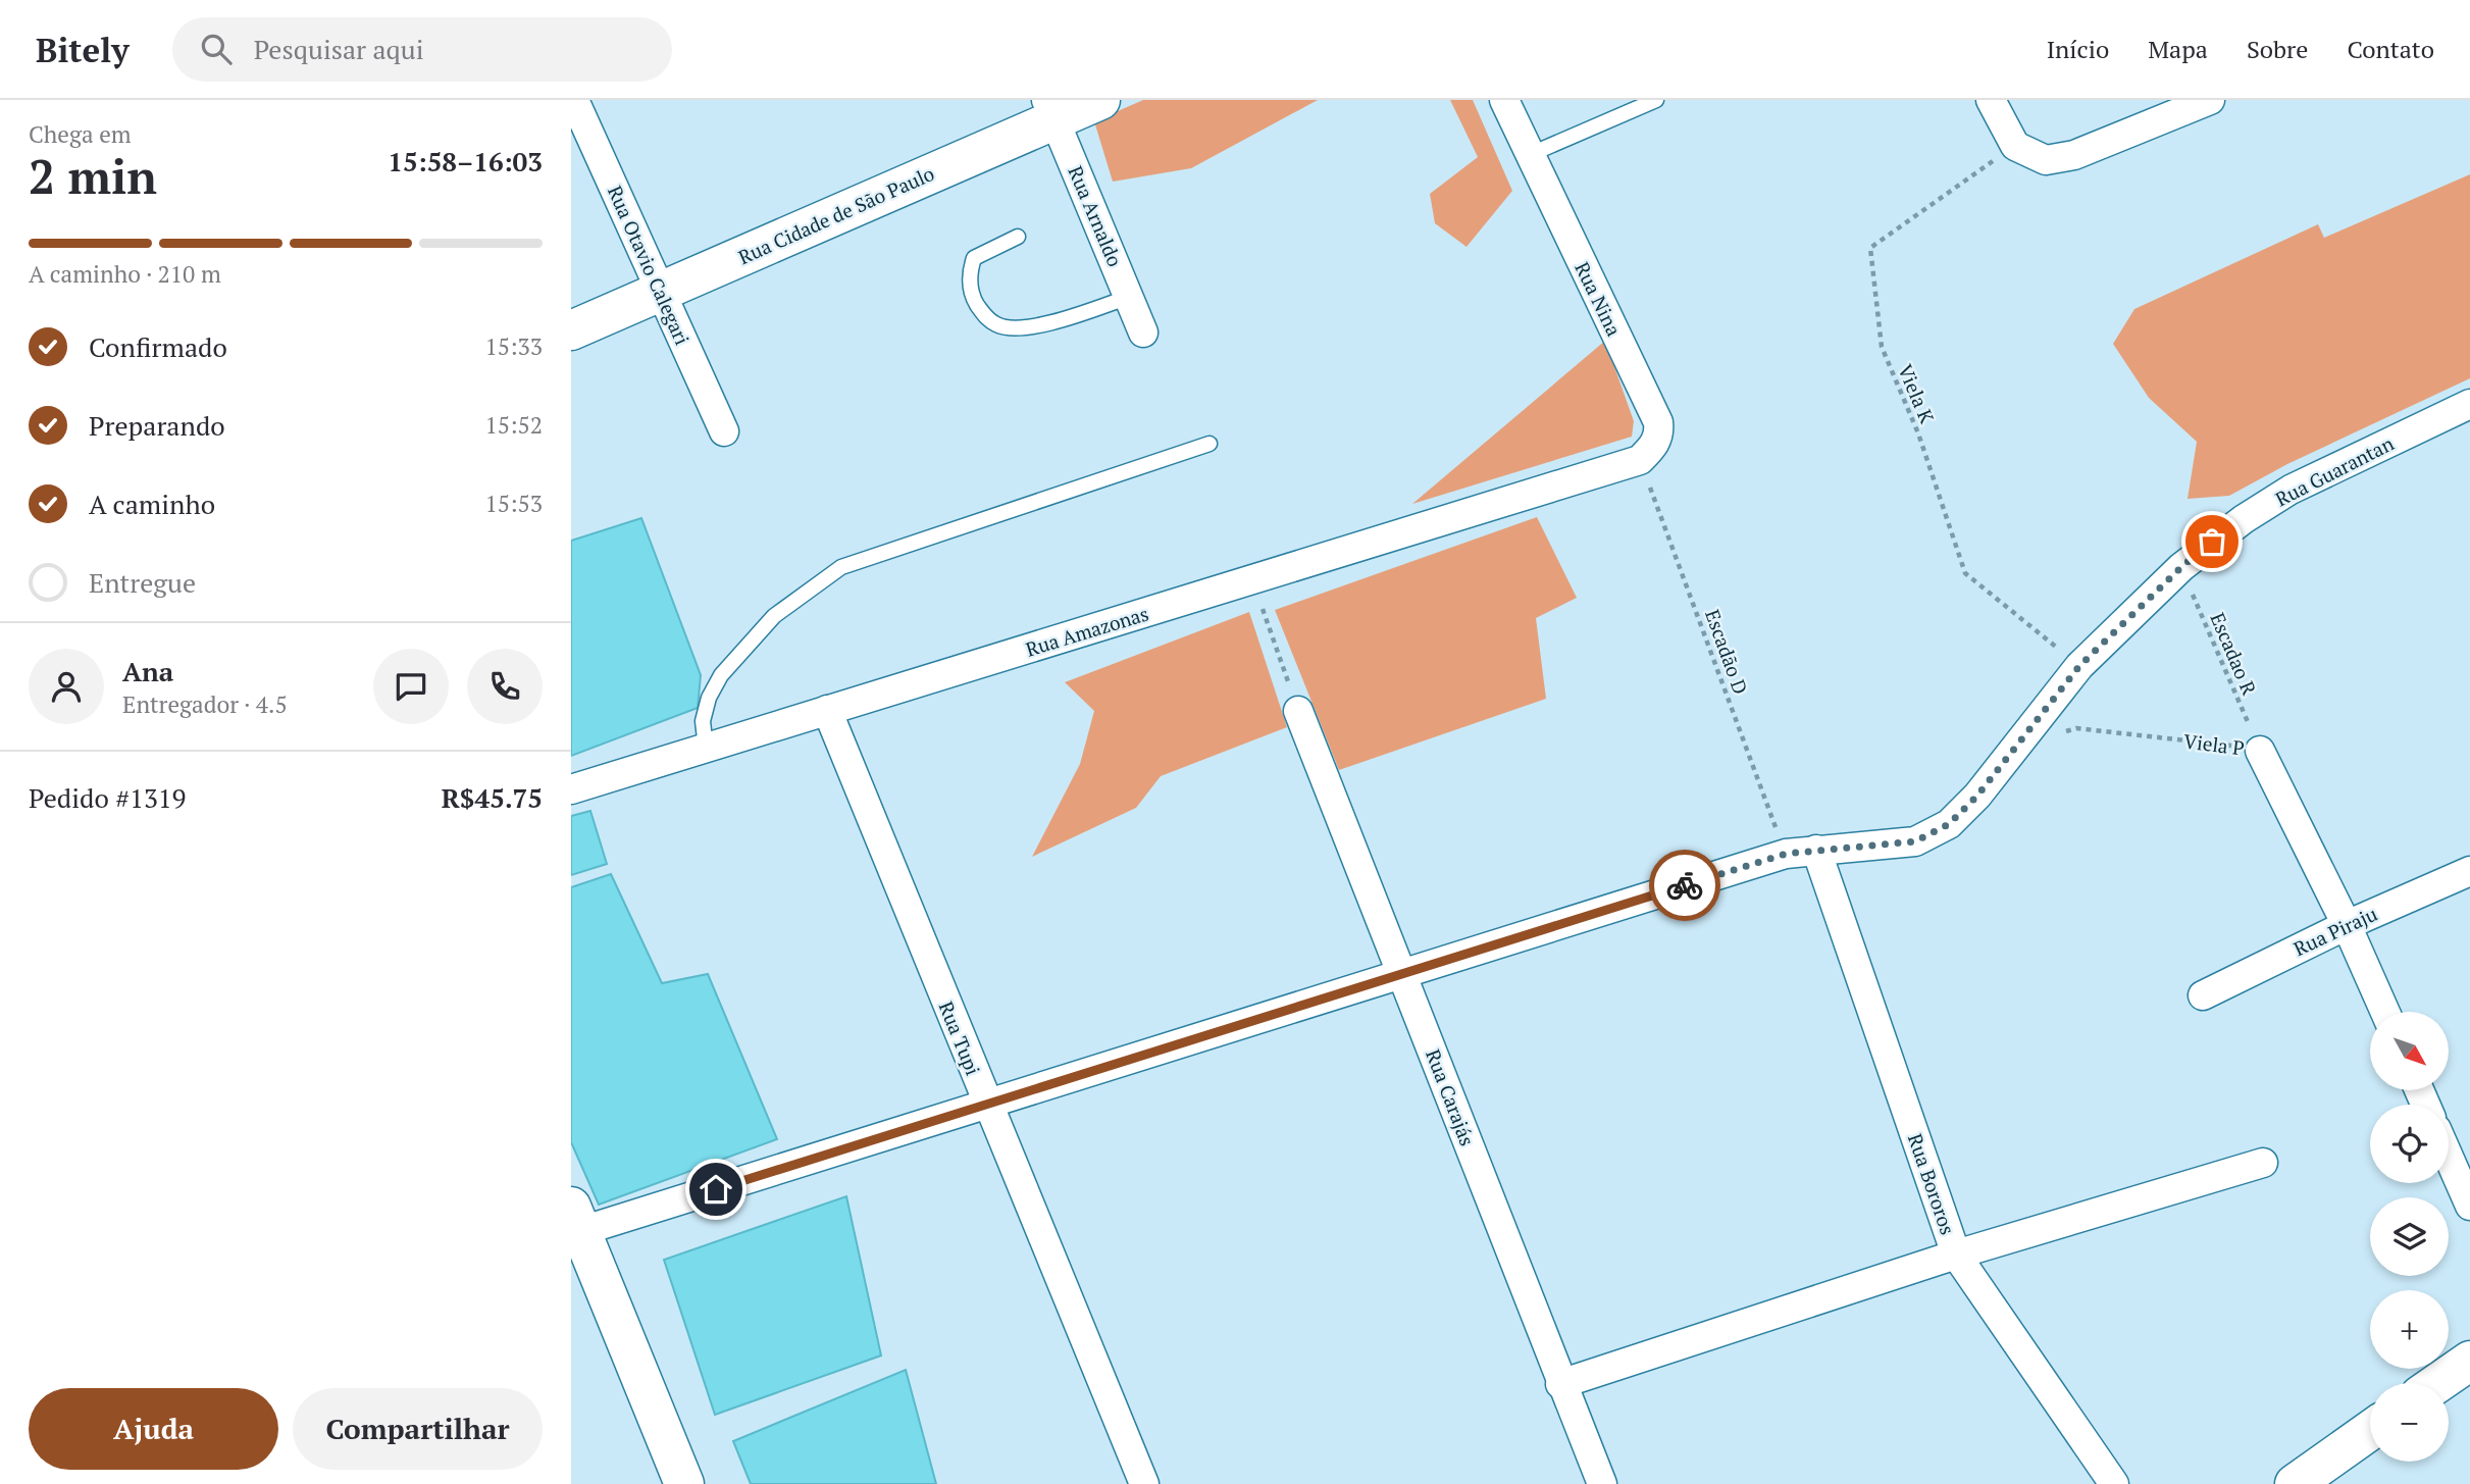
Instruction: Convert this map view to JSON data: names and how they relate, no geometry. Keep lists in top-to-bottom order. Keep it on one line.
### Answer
{"streets":{"street":["Rua Cidade de São Paulo","Rua Arnaldo","Rua Otavio Calegari","Rua Nina","Rua Guarantan","Rua Amazonas","Viela P","Rua Piraju","Rua Tupi","Rua Carajás","Rua Bororos"],"path":["Viela K","Escadão D","Escadao R"]},"crossings":[["Rua Cidade de São Paulo","Rua Arnaldo"],["Rua Cidade de São Paulo","Rua Otavio Calegari"],["Rua Nina","Rua Amazonas"],["Rua Nina","Escadão D"],["Viela K","Rua Guarantan"],["Rua Guarantan","Escadão D"],["Rua Guarantan","Escadao R"],["Rua Guarantan","Viela P"],["Rua Guarantan","Rua Tupi"],["Rua Guarantan","Rua Carajás"],["Rua Guarantan","Rua Bororos"],["Rua Amazonas","Escadão D"],["Rua Amazonas","Rua Tupi"],["Escadao R","Viela P"],["Viela P","Rua Piraju"]],"north":"bottom right","page":{"header":"Bitely","search":"Pesquisar aqui","nav":["Início","Mapa","Sobre","Contato"],"heading":["2 min","Chega em","15:58–16:03"],"panel":["Ana","Entregador · 4.5","Pedido #1319","R$45.75"],"bar":"A caminho · 210 m","list":[["Confirmado","15:33"],["Preparando","15:52"],["A caminho","15:53"],"Entregue"],"map_buttons":["+","−"],"buttons":["Ajuda","Compartilhar"]}}
